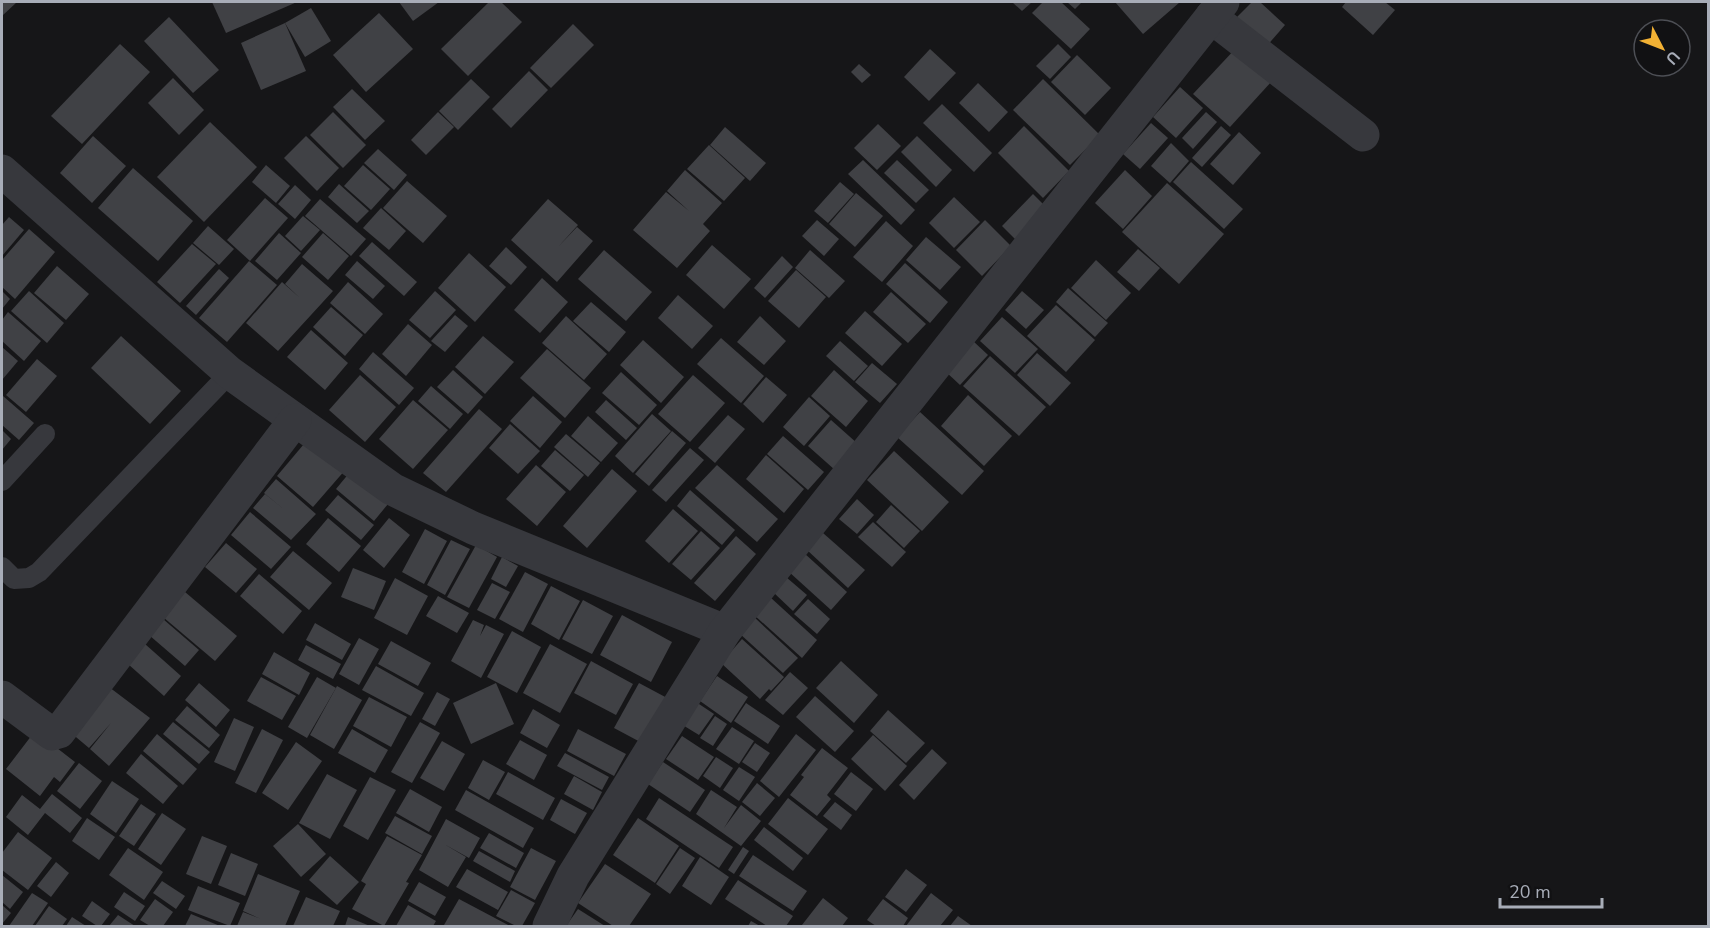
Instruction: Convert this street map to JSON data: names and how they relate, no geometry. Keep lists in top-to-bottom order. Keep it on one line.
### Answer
{"scale_bar":"20 m","north":"bottom right"}
